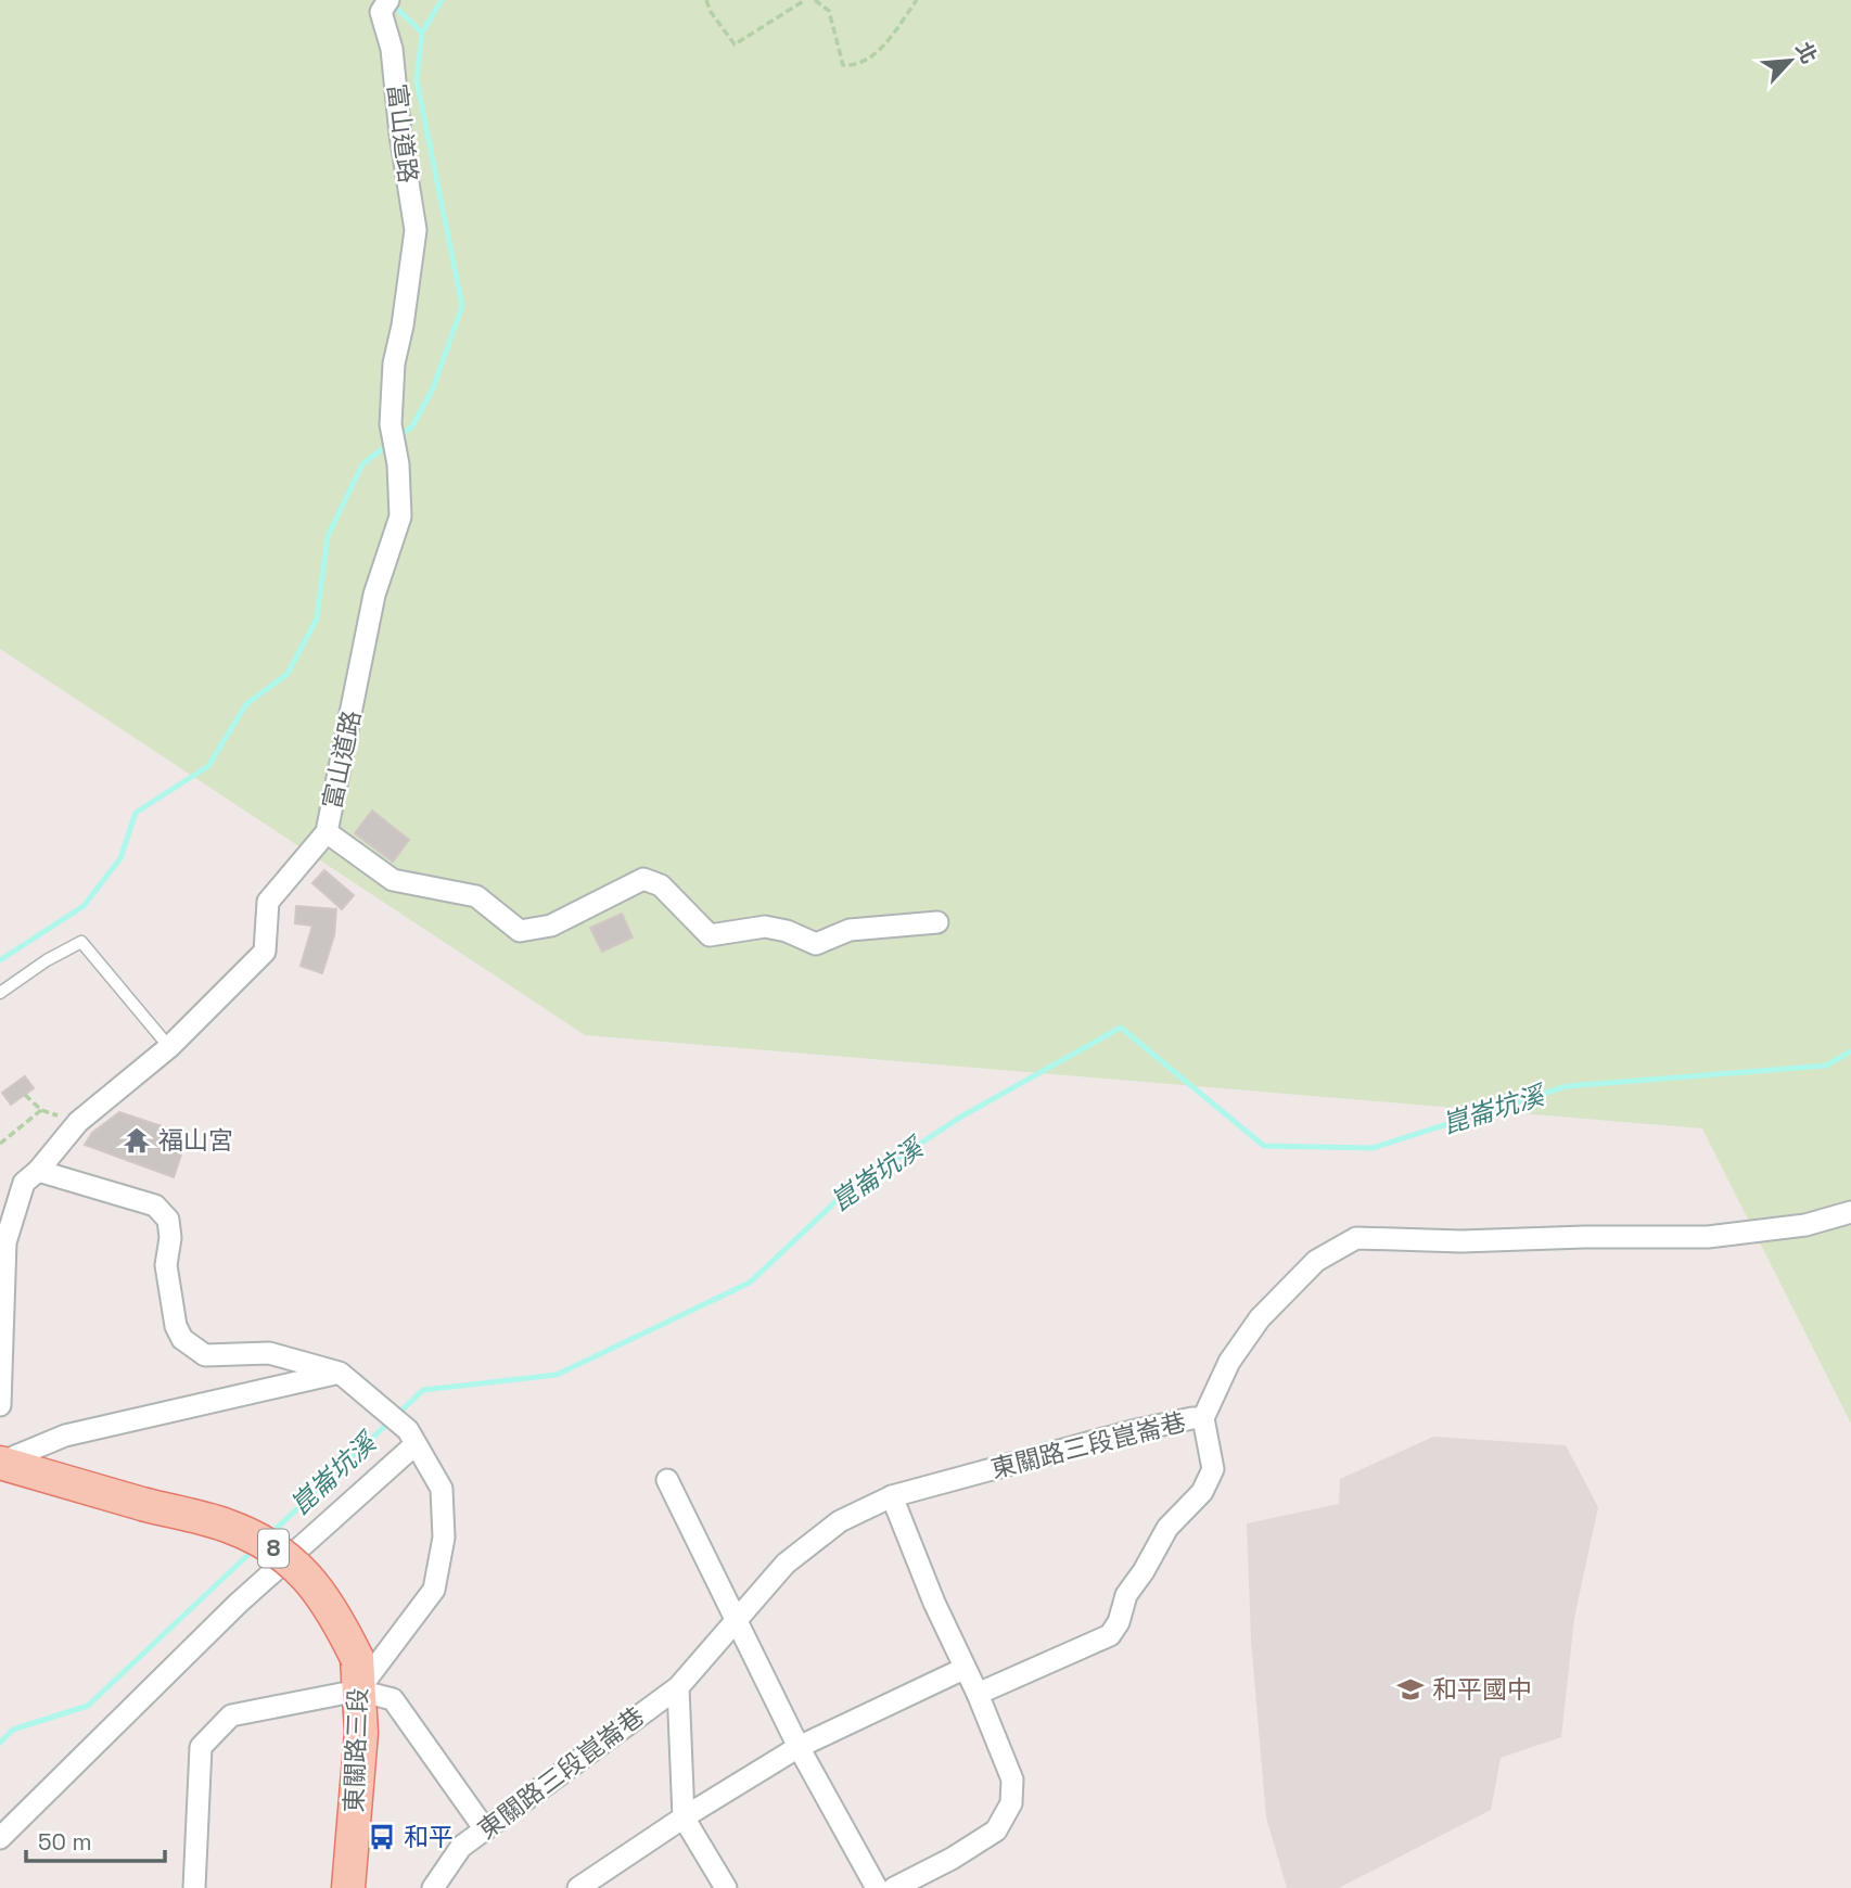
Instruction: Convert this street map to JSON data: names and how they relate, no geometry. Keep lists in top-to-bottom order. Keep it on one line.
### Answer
{"streets":{"main road":["8","東關路三段"],"street":["富山道路","東關路三段崑崙巷"]},"water":["崑崙坑溪"],"places":{"temple":["福山宮"],"school or university":["和平國中"],"bus stop":["和平"]},"scale_bar":"50 m","north":"top right"}
